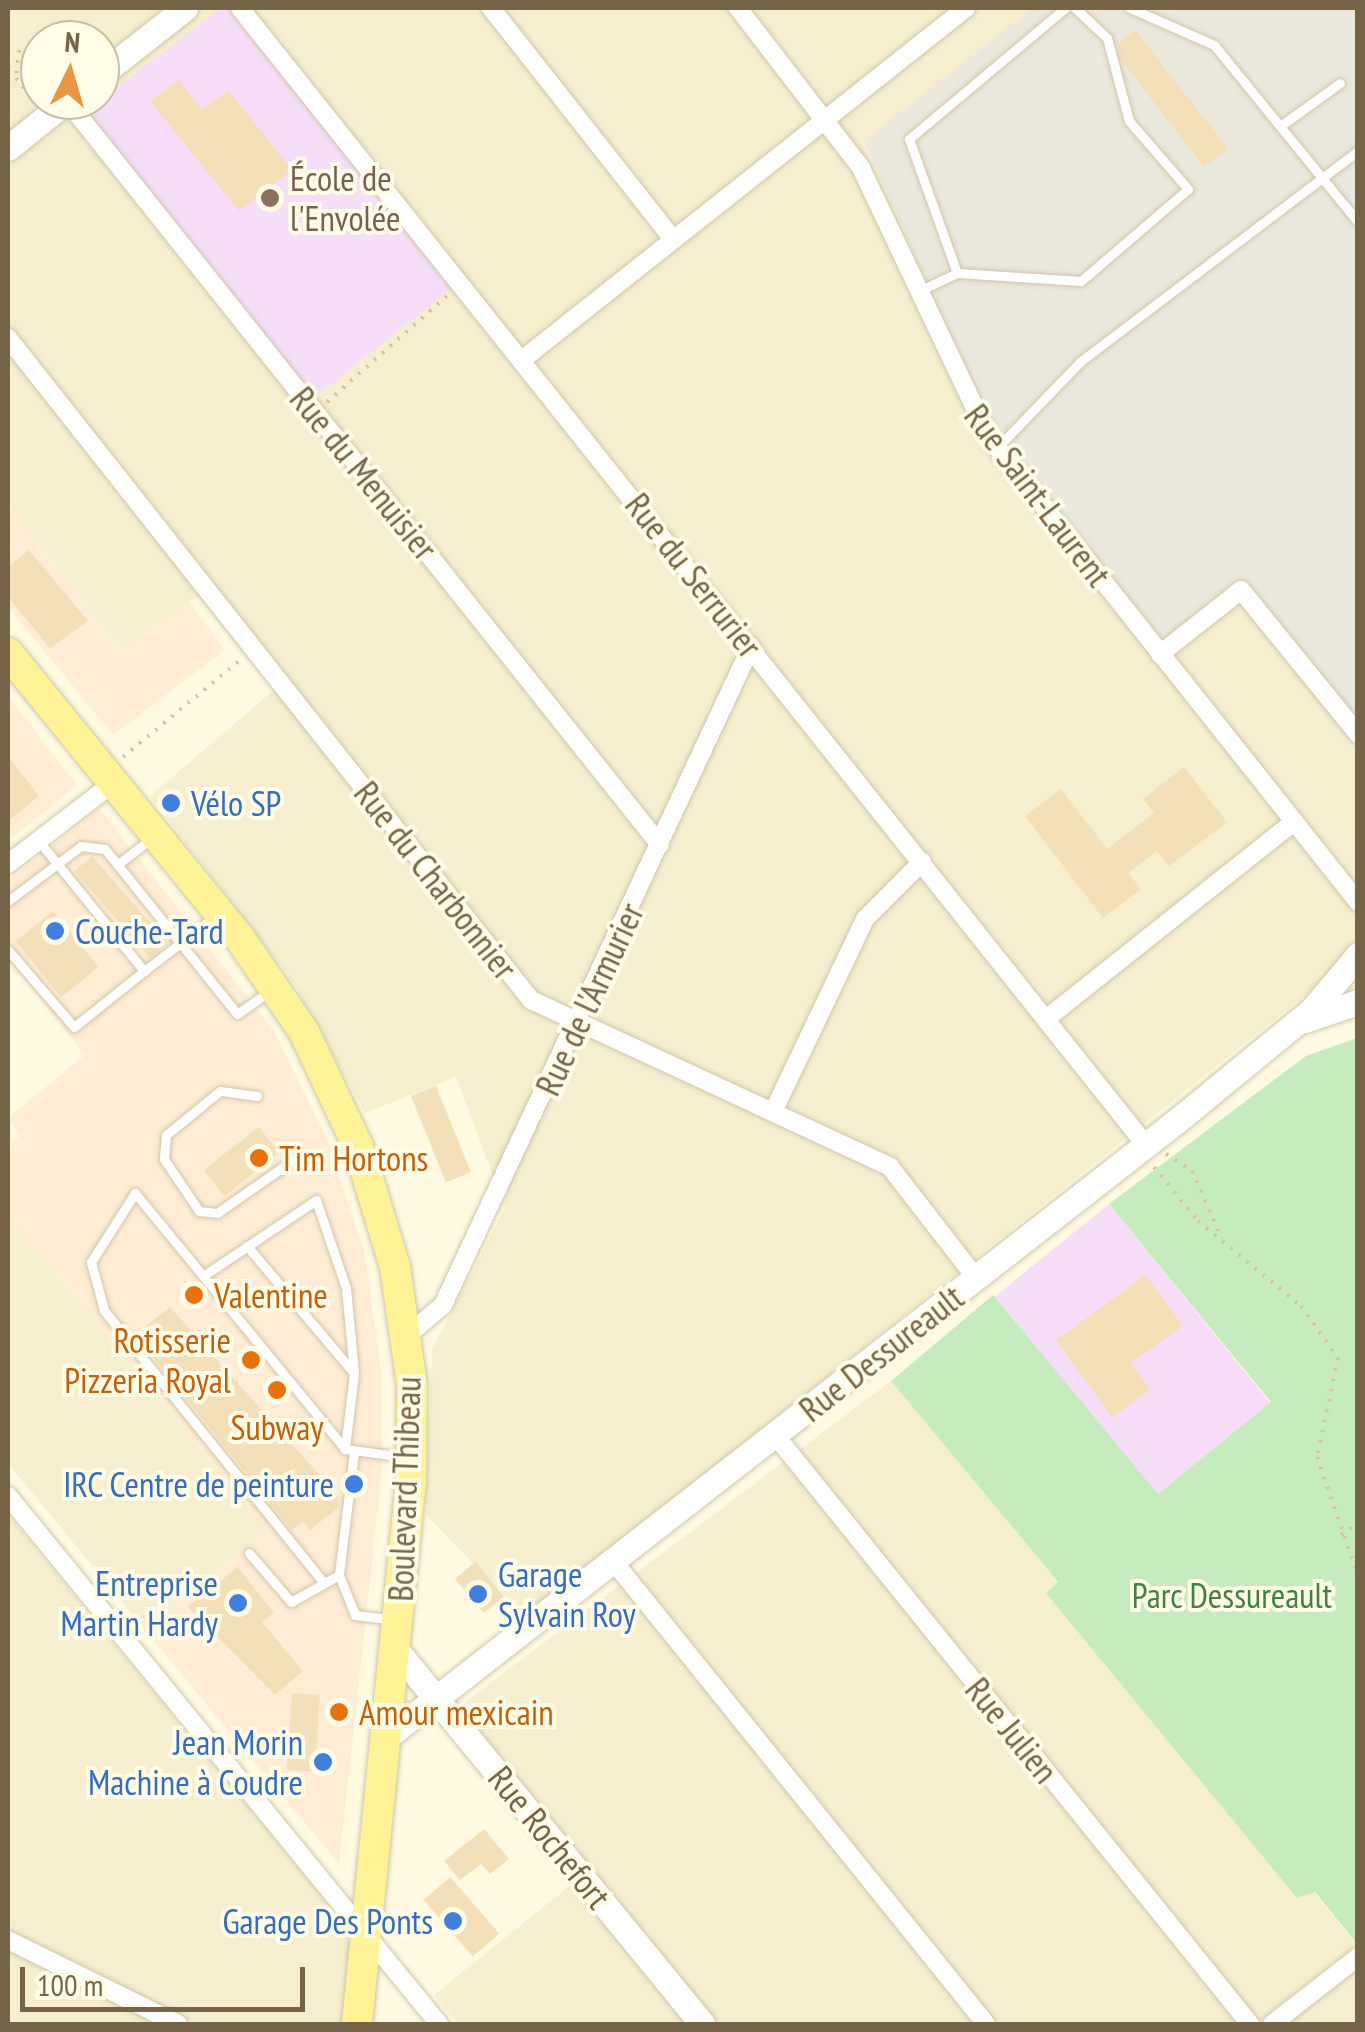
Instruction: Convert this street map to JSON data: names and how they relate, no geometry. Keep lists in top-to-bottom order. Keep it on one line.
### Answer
{"streets":{"main road":["Boulevard Thibeau"],"street":["Rue du Menuisier","Rue Saint-Laurent","Rue du Serrurier","Rue du Charbonnier","Rue de l'Armurier","Rue Dessureault","Rue Julien","Rue Rochefort"]},"crossings":[["Rue du Menuisier","Rue de l'Armurier"],["Rue du Serrurier","Rue de l'Armurier"],["Rue du Serrurier","Rue Dessureault"],["Rue du Charbonnier","Rue de l'Armurier"],["Rue du Charbonnier","Rue Dessureault"],["Rue de l'Armurier","Boulevard Thibeau"],["Rue Dessureault","Boulevard Thibeau"],["Rue Dessureault","Rue Julien"],["Rue Dessureault","Rue Rochefort"],["Boulevard Thibeau","Rue Rochefort"]],"parks":["Parc Dessureault"],"places":["École de l'Envolée","Vélo SP","Couche-Tard","Tim Hortons","Valentine","Rotisserie Pizzeria Royal","Subway","IRC Centre de peinture","Garage Sylvain Roy","Entreprise Martin Hardy","Amour mexicain","Jean Morin Machine à Coudre","Garage Des Ponts"],"scale_bar":"100 m","north":"top"}
